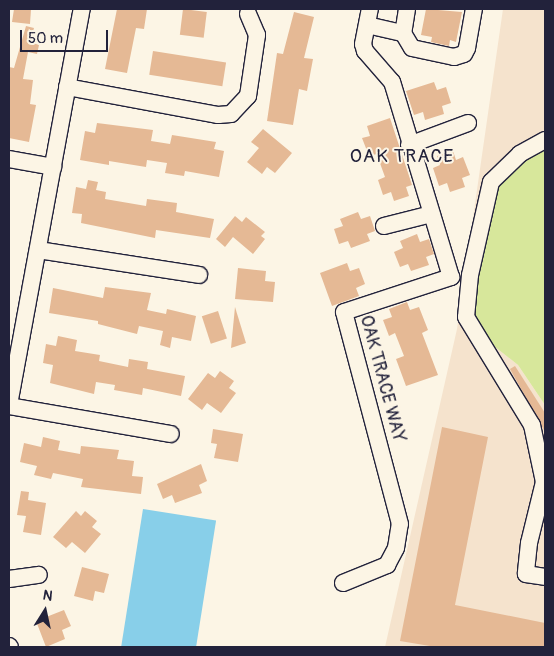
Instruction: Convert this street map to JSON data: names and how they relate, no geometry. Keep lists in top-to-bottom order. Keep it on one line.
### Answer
{"streets":{"street":["OAK TRACE WAY"]},"districts":["OAK TRACE"],"scale_bar":"50 m","north":"top"}
